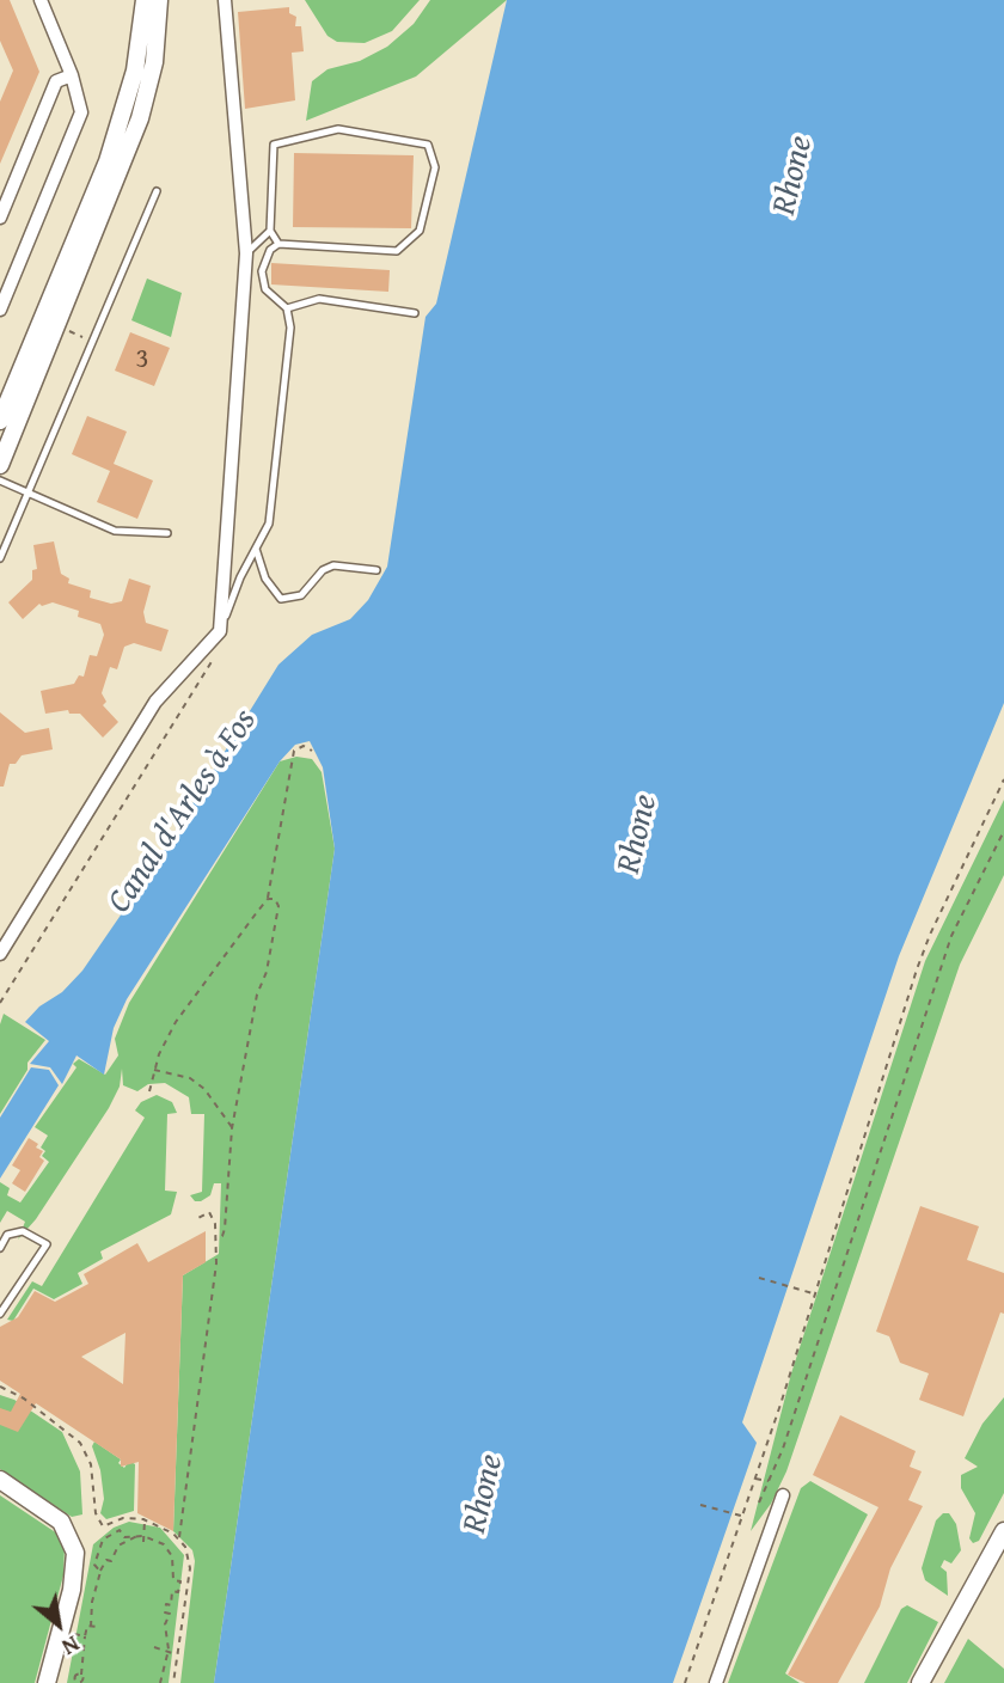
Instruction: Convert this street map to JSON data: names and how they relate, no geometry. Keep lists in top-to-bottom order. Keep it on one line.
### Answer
{"water":["Rhone","Canal d'Arles à Fos"],"house_numbers":["3"],"north":"bottom right"}
